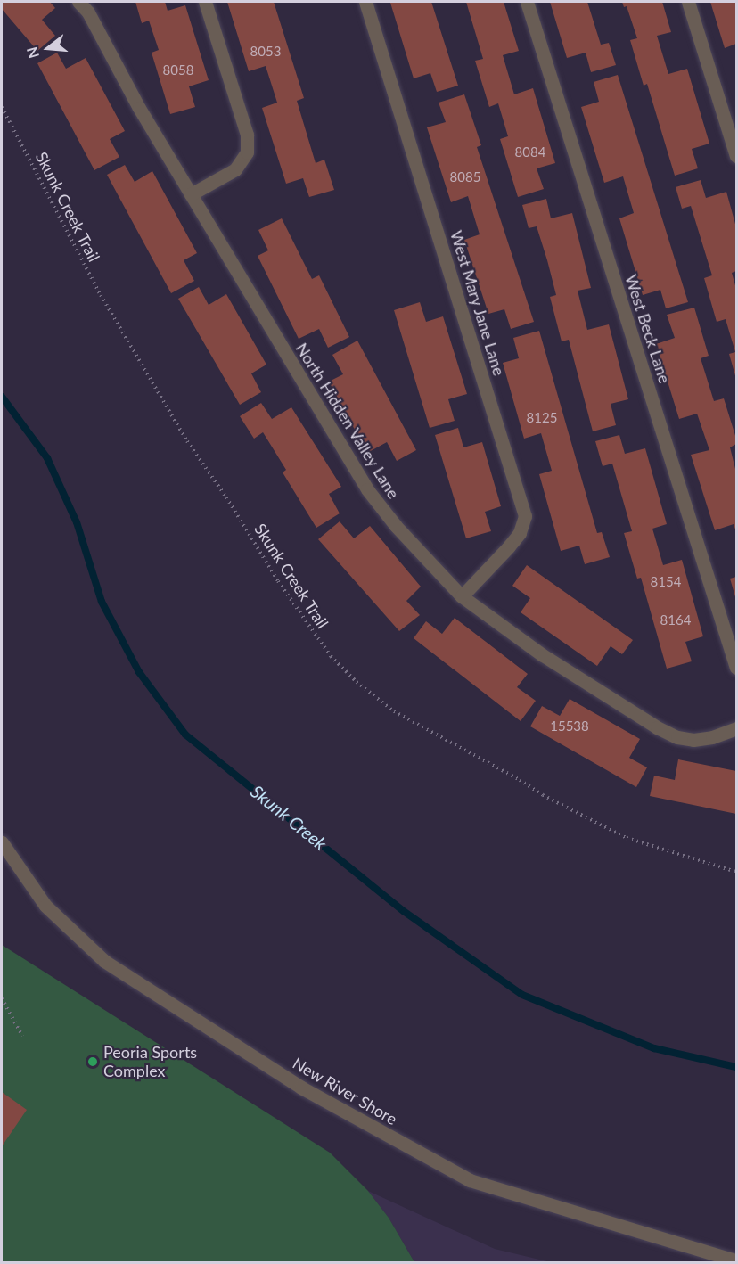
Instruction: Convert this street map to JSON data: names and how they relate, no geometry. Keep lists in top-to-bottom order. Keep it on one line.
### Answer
{"streets":{"street":["West Mary Jane Lane","West Beck Lane","North Hidden Valley Lane","New River Shore"],"path":["Skunk Creek Trail"]},"crossings":[["West Mary Jane Lane","North Hidden Valley Lane"]],"water":["Skunk Creek"],"places":["Peoria Sports Complex"],"house_numbers":["8053","8058","8084","8085","8125","8154","8164","15538"],"north":"left"}
